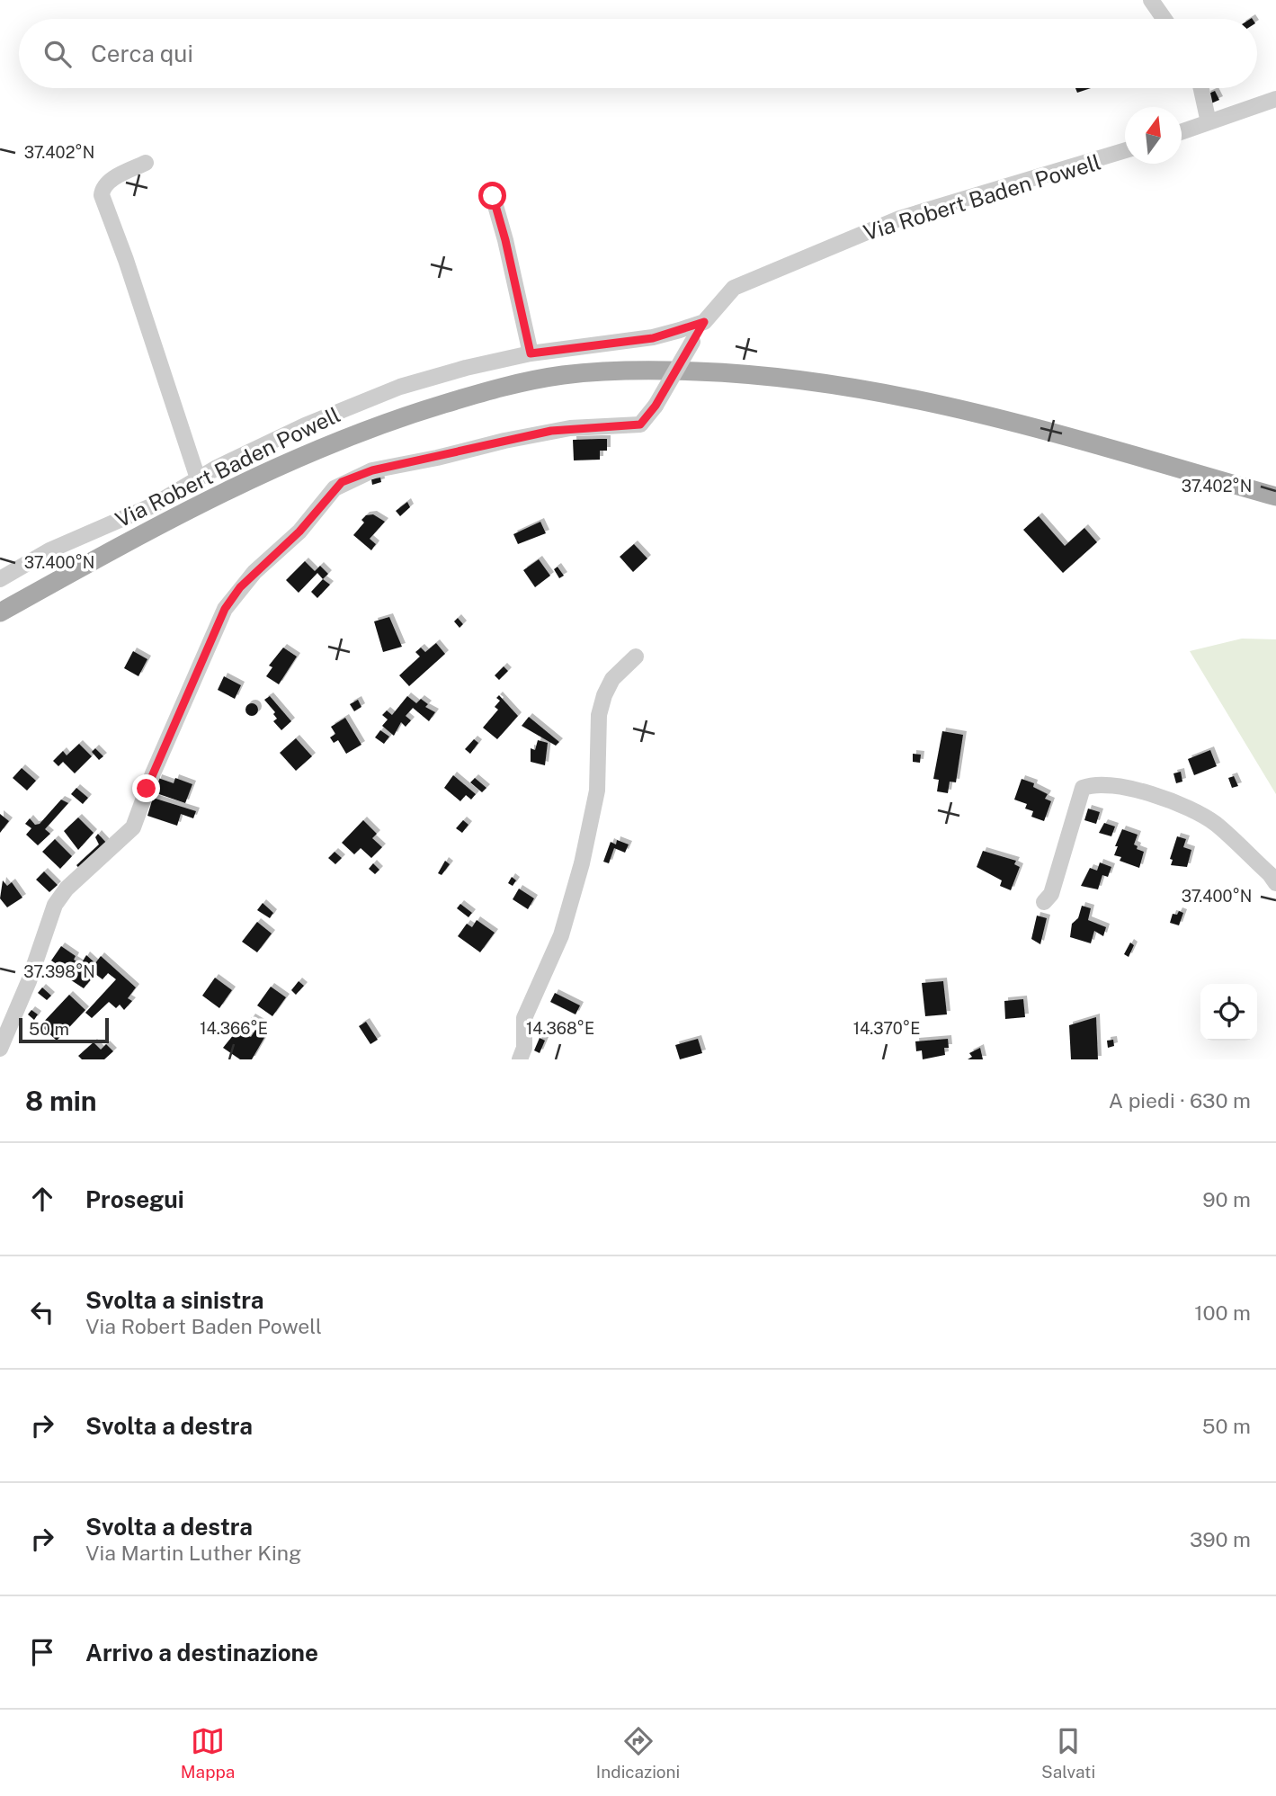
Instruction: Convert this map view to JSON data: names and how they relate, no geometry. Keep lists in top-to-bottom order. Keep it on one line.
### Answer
{"streets":{"street":["Via Robert Baden Powell"]},"scale_bar":"50 m","north":"top","page":{"search":"Cerca qui","scale":"50 m","heading":["8 min","A piedi · 630 m"],"list":[["Prosegui","90 m"],["Svolta a sinistra","Via Robert Baden Powell","100 m"],["Svolta a destra","50 m"],["Svolta a destra","Via Martin Luther King","390 m"],"Arrivo a destinazione"],"nav":["Mappa","Indicazioni","Salvati"]},"coordinates":["37.402°N","37.400°N","37.398°N","14.366°E","14.368°E","14.370°E"]}
